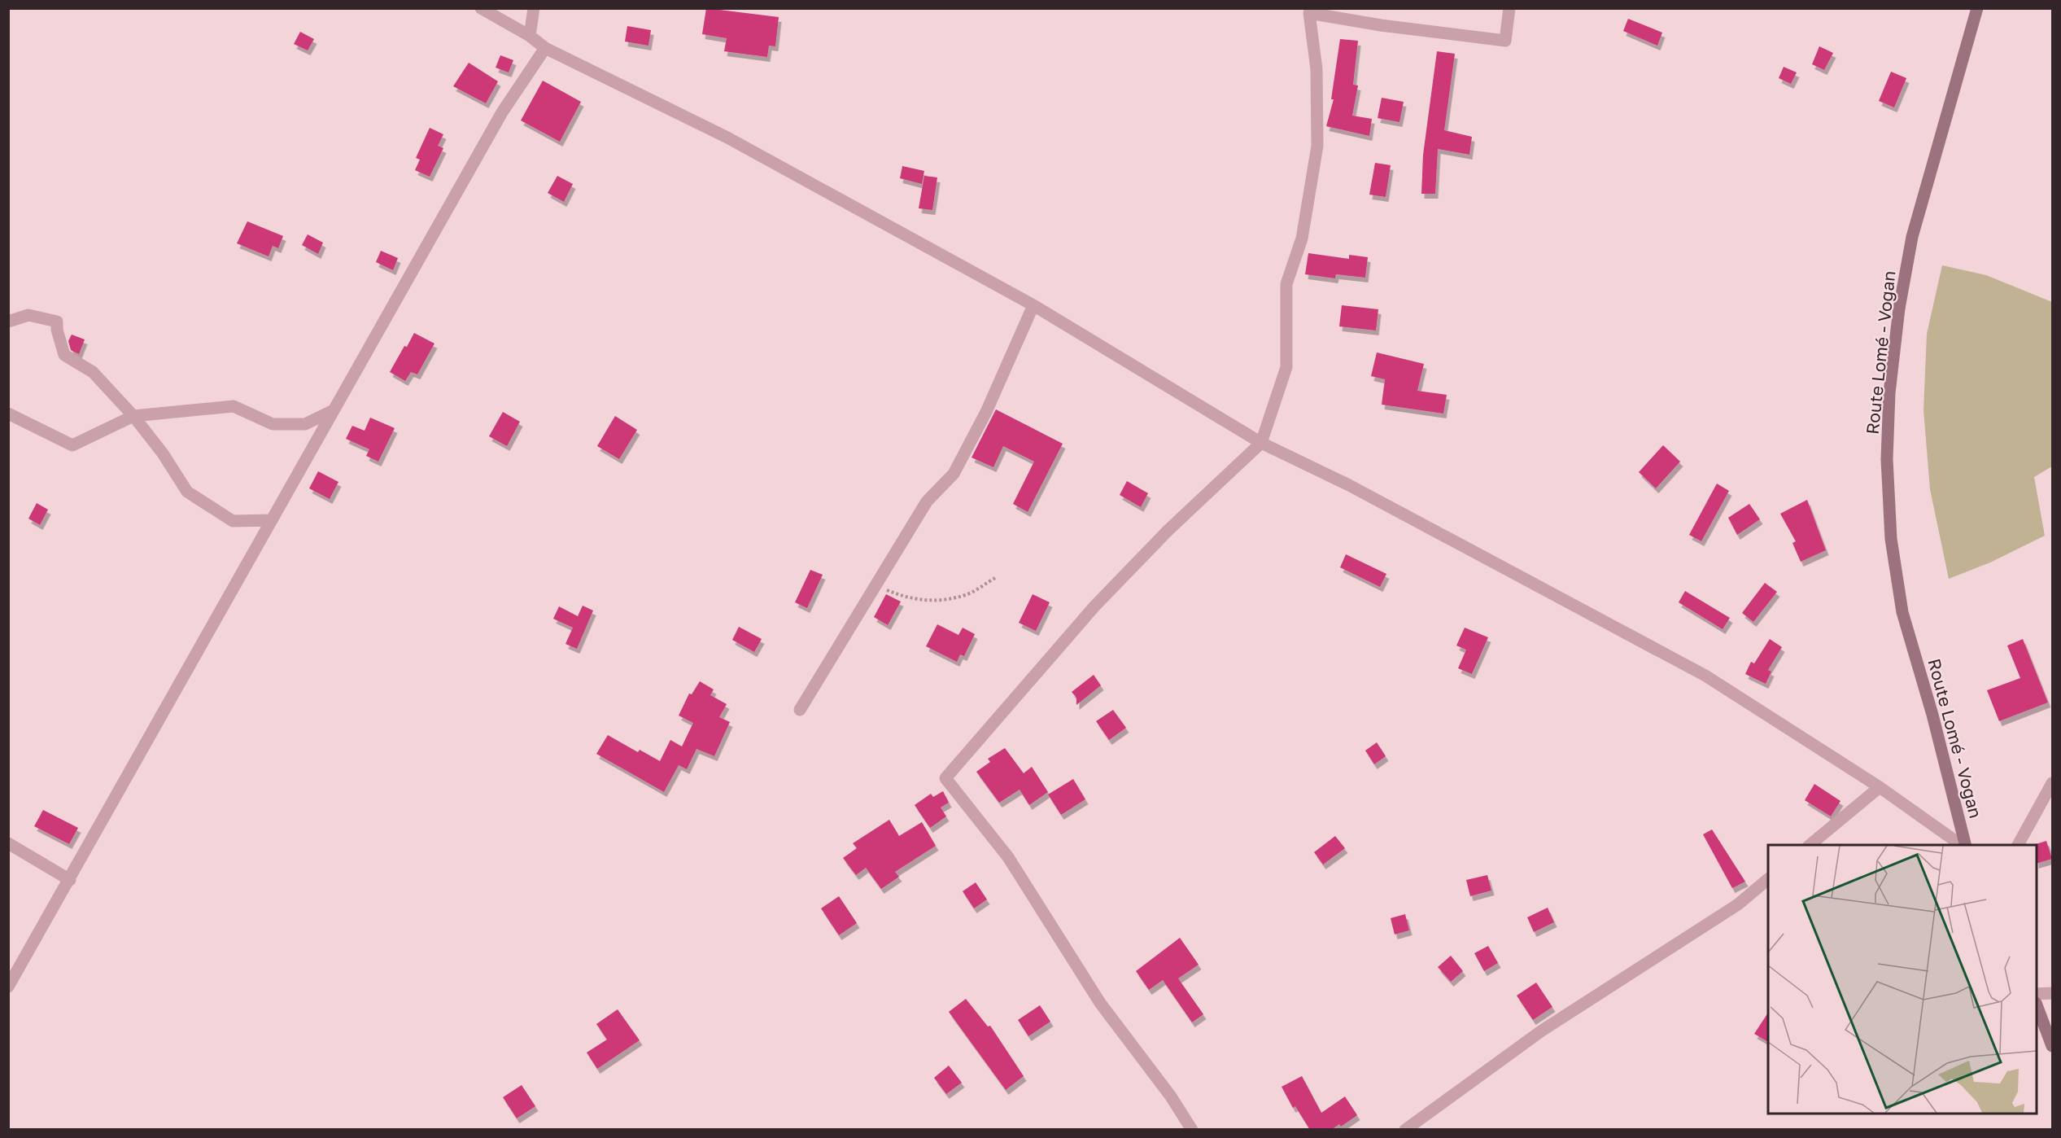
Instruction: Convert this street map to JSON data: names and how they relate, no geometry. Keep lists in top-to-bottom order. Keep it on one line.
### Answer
{"streets":{"main road":["Route Lomé - Vogan"]}}
